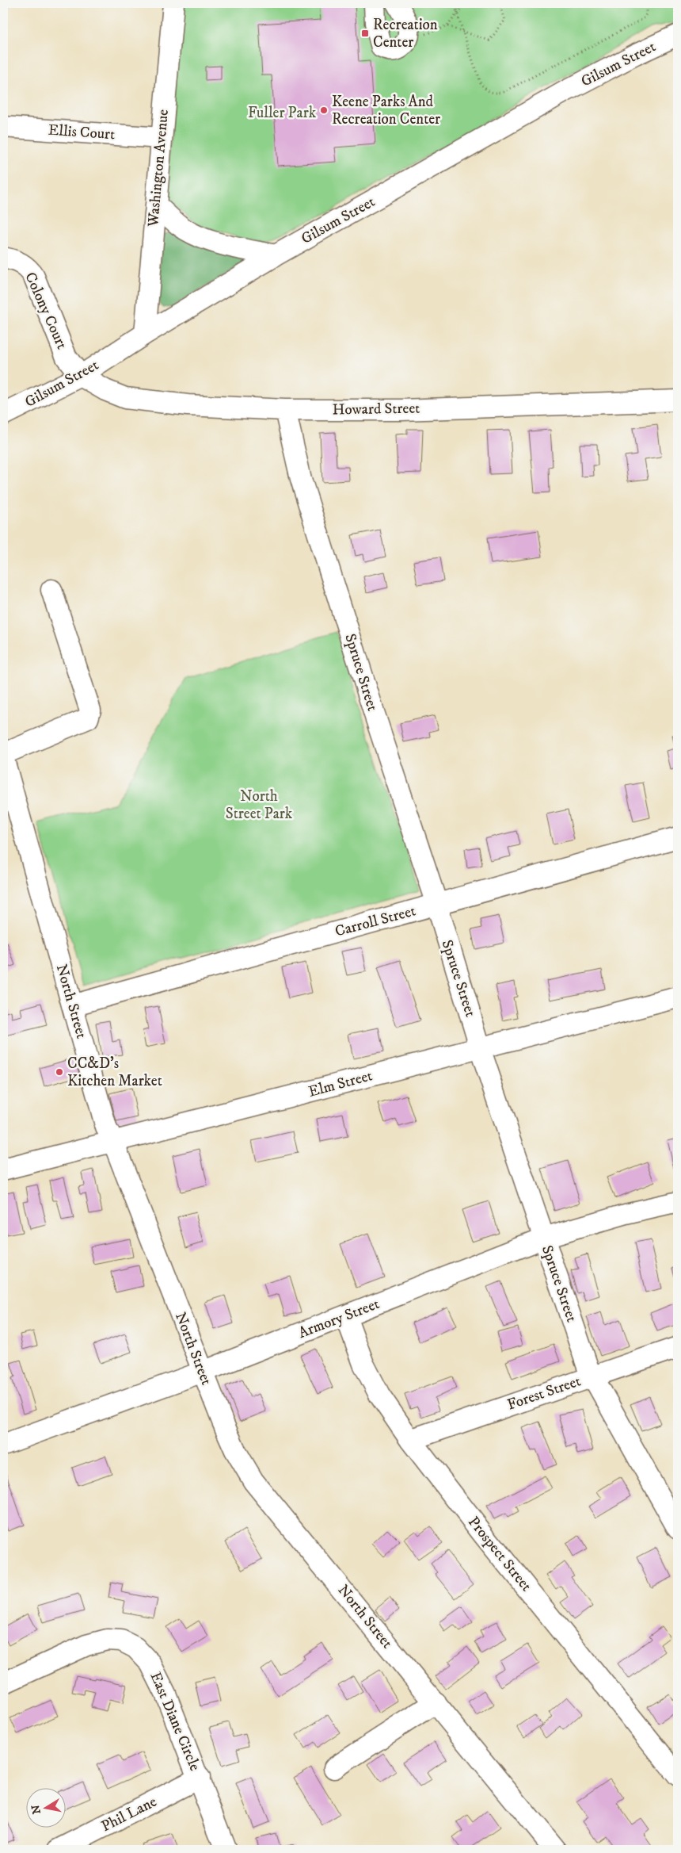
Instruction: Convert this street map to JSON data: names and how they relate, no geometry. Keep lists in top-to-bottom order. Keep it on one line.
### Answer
{"streets":{"street":["Gilsum Street","Ellis Court","Washington Avenue","Colony Court","Howard Street","Spruce Street","Carroll Street","North Street","Elm Street","Armory Street","Forest Street","Prospect Street","East Diane Circle","Phil Lane"]},"crossings":[["Gilsum Street","Washington Avenue"],["Gilsum Street","Colony Court"],["Gilsum Street","Howard Street"],["Ellis Court","Washington Avenue"],["Colony Court","Howard Street"],["Howard Street","Spruce Street"],["Spruce Street","Carroll Street"],["Spruce Street","Elm Street"],["Spruce Street","Armory Street"],["Spruce Street","Forest Street"],["Carroll Street","North Street"],["North Street","Elm Street"],["North Street","Armory Street"],["Armory Street","Prospect Street"],["Forest Street","Prospect Street"],["East Diane Circle","Phil Lane"]],"parks":["Fuller Park","North Street Park"],"places":{"transit":["Recreation Center"],"other":["Keene Parks And Recreation Center","CC&D's Kitchen Market"]},"north":"left"}
